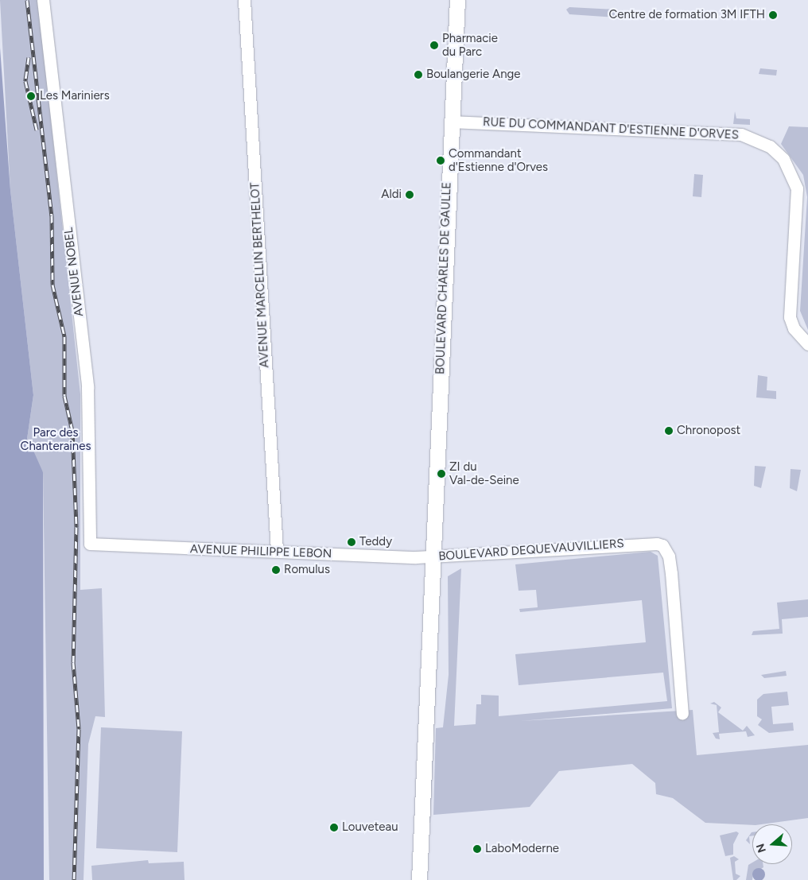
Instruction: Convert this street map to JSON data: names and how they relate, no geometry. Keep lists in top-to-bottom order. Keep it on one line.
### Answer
{"streets":{"main road":["BOULEVARD CHARLES DE GAULLE","BOULEVARD DEQUEVAUVILLIERS"],"street":["RUE DU COMMANDANT D'ESTIENNE D'ORVES","AVENUE NOBEL","AVENUE MARCELLIN BERTHELOT","AVENUE PHILIPPE LEBON"]},"crossings":[["RUE DU COMMANDANT D'ESTIENNE D'ORVES","BOULEVARD CHARLES DE GAULLE"],["AVENUE NOBEL","AVENUE PHILIPPE LEBON"],["AVENUE MARCELLIN BERTHELOT","AVENUE PHILIPPE LEBON"],["BOULEVARD CHARLES DE GAULLE","BOULEVARD DEQUEVAUVILLIERS"],["BOULEVARD CHARLES DE GAULLE","AVENUE PHILIPPE LEBON"],["BOULEVARD DEQUEVAUVILLIERS","AVENUE PHILIPPE LEBON"]],"parks":["Parc des Chanteraines"],"places":["Centre de formation 3M IFTH","Pharmacie du Parc","Boulangerie Ange","Les Mariniers","Commandant d'Estienne d'Orves","Aldi","Chronopost","ZI du Val-de-Seine","Teddy","Romulus","Louveteau","LaboModerne"],"north":"left"}
